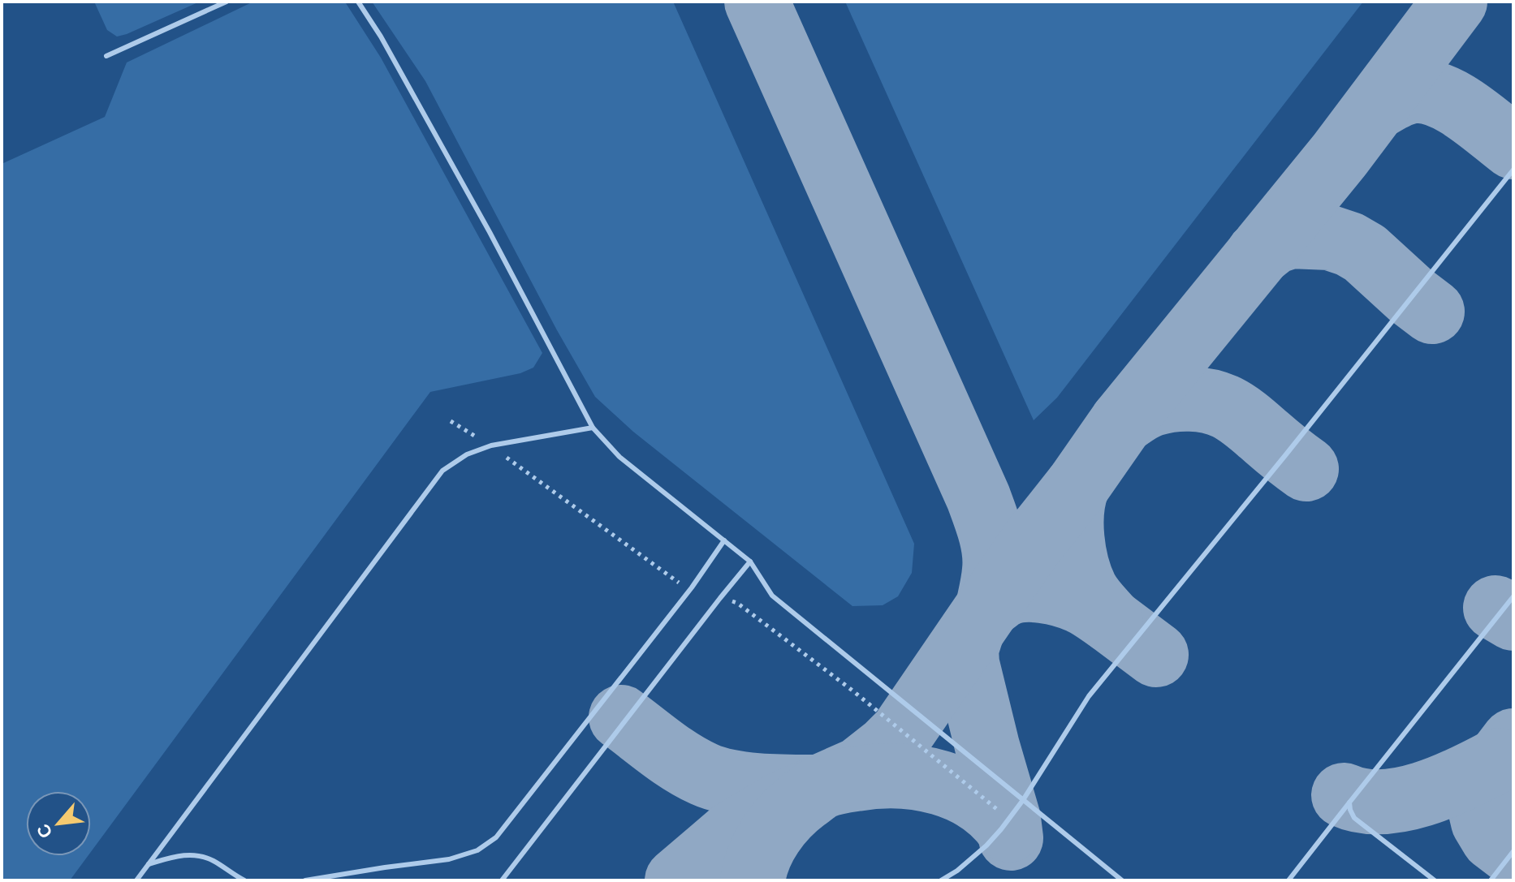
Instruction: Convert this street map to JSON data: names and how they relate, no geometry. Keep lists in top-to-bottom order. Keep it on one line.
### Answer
{"north":"bottom left"}
